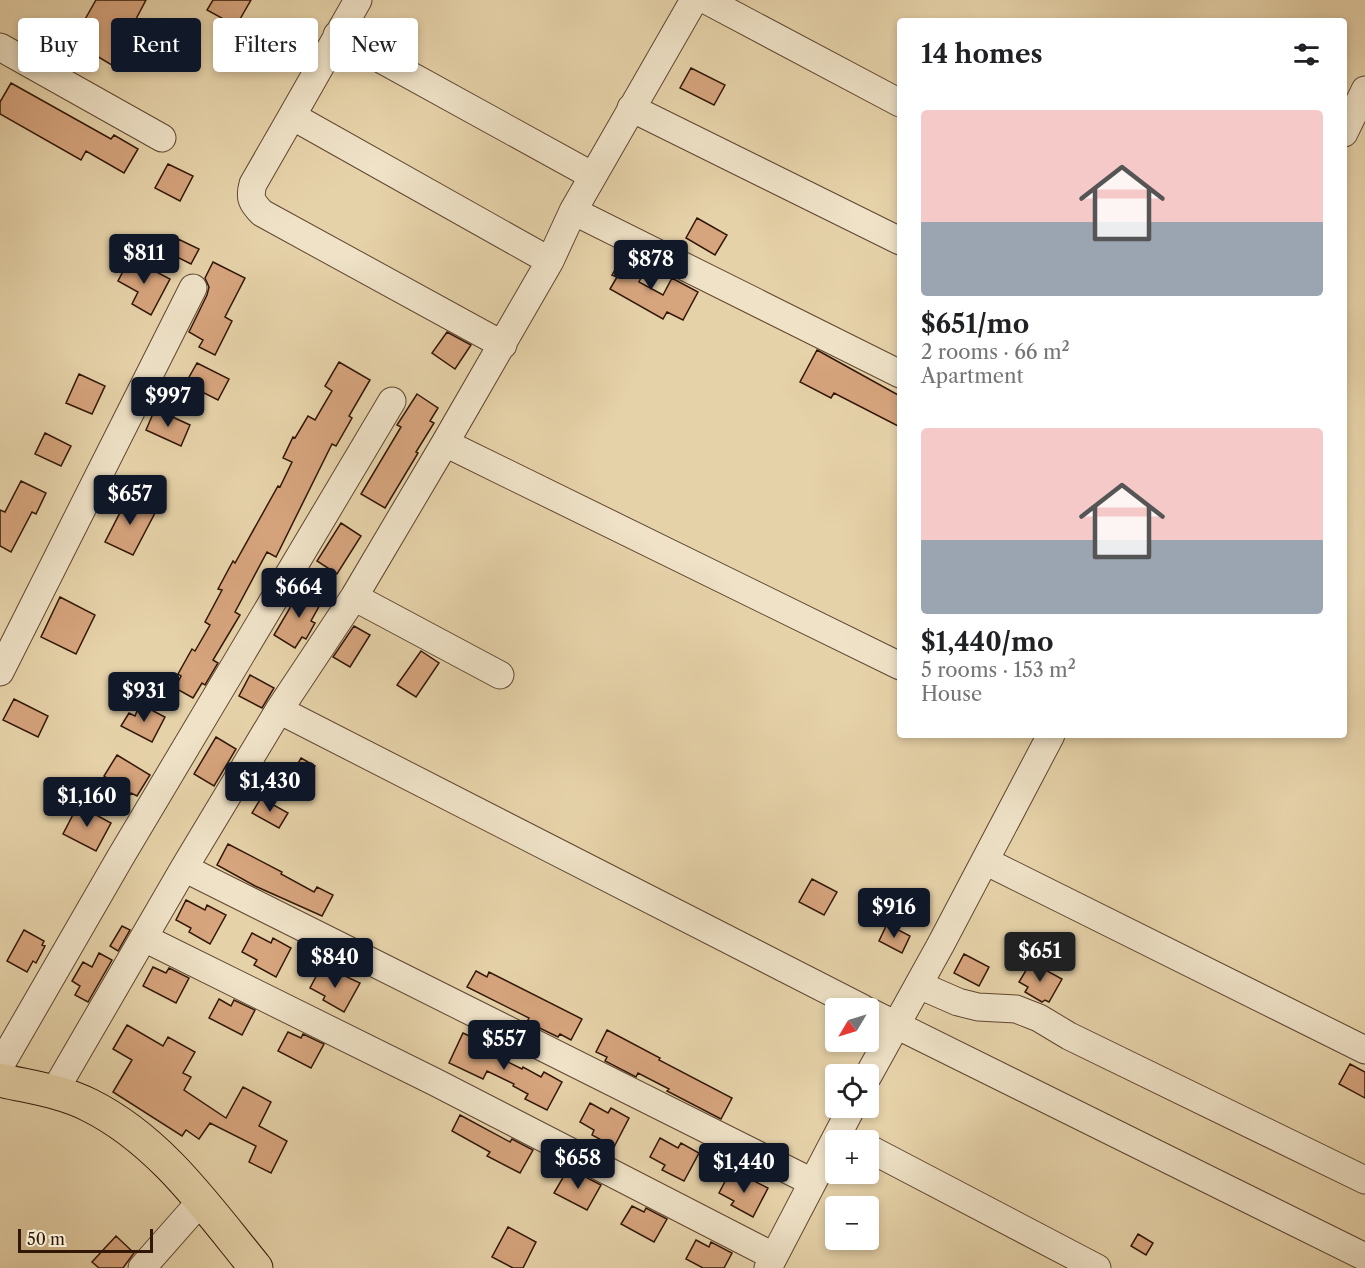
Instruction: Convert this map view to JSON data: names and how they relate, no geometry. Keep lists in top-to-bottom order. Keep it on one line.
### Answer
{"scale_bar":"50 m","north":"bottom left","page":{"chip":["Buy","Rent","Filters","New"],"heading":"14 homes","list":[{"name":"$651/mo","note":"2 rooms · 66 m² · Apartment"},{"name":"$1,440/mo","note":"5 rooms · 153 m² · House"}],"price":["$811","$878","$997","$657","$664","$931","$1,430","$1,160","$916","$651","$840","$557","$658","$1,440"],"map_buttons":["+","−"],"scale":"50 m"}}
